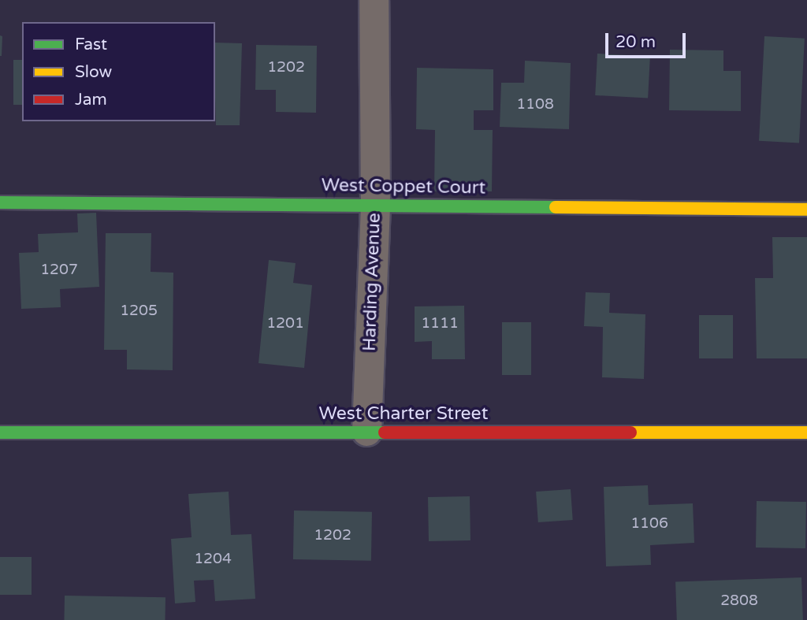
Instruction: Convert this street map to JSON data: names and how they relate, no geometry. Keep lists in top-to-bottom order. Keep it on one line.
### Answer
{"streets":{"street":["West Coppet Court","Harding Avenue","West Charter Street"]},"crossings":[["West Coppet Court","Harding Avenue"],["Harding Avenue","West Charter Street"]],"house_numbers":["1202","1108","1207","1205","1201","1111","1106","1202","1204","2808"],"legend":["Fast","Slow","Jam"],"scale_bar":"20 m"}
